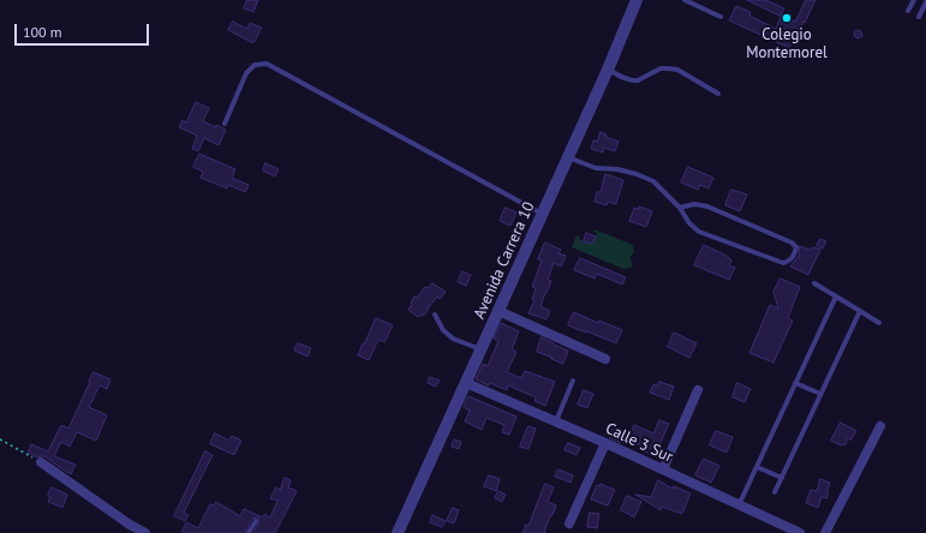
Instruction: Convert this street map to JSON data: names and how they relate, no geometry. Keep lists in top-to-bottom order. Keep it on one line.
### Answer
{"streets":{"street":["Avenida Carrera 10","Calle 3 Sur"]},"crossings":[["Avenida Carrera 10","Calle 3 Sur"]],"places":["Colegio Montemorel"],"scale_bar":"100 m"}
